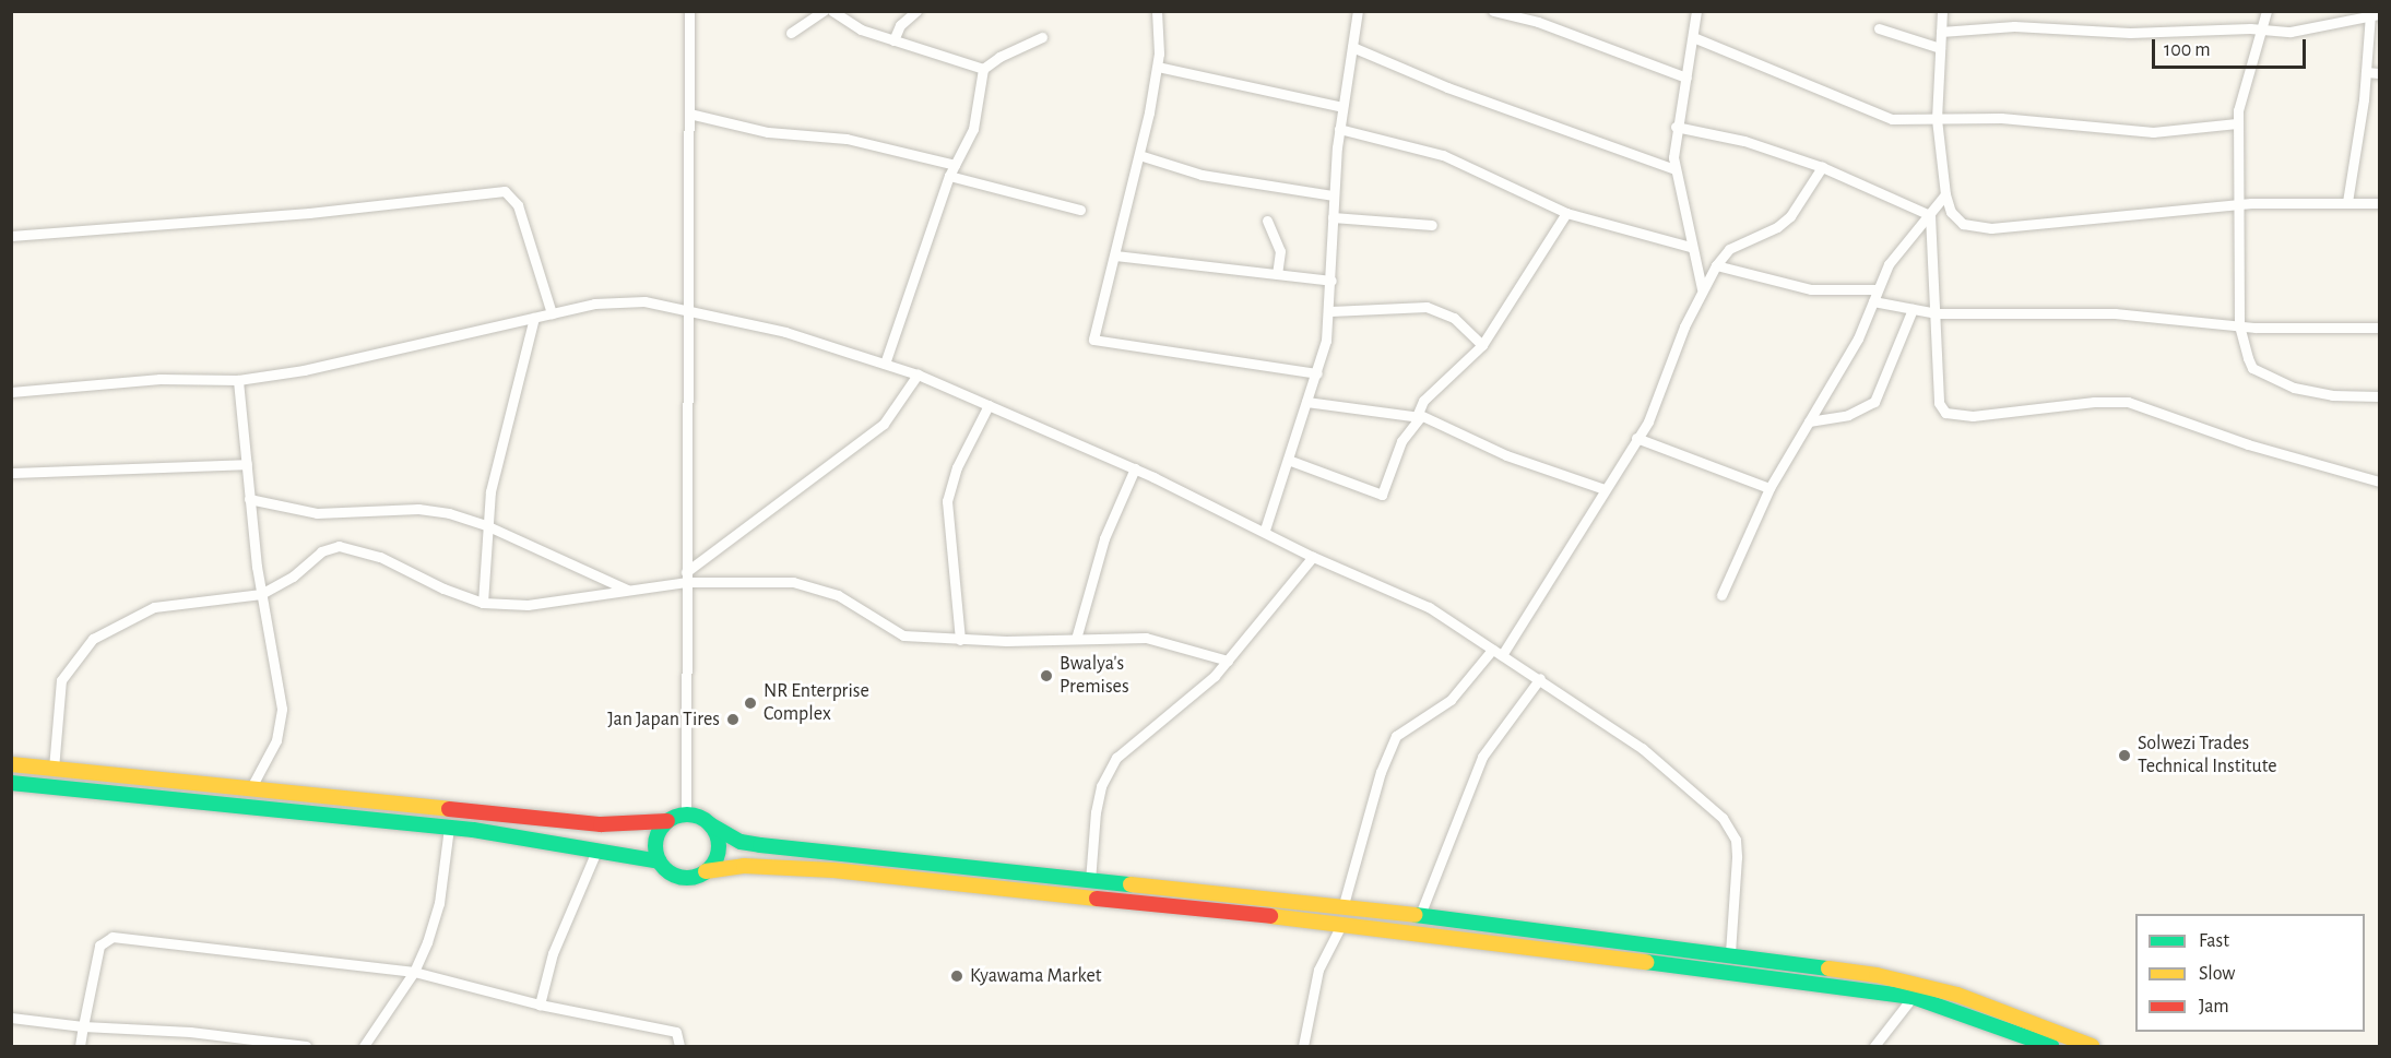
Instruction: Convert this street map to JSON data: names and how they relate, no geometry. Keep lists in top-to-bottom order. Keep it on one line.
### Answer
{"places":["Bwalya's Premises","NR Enterprise Complex","Jan Japan Tires","Solwezi Trades Technical Institute","Kyawama Market"],"legend":["Fast","Slow","Jam"],"scale_bar":"100 m"}
